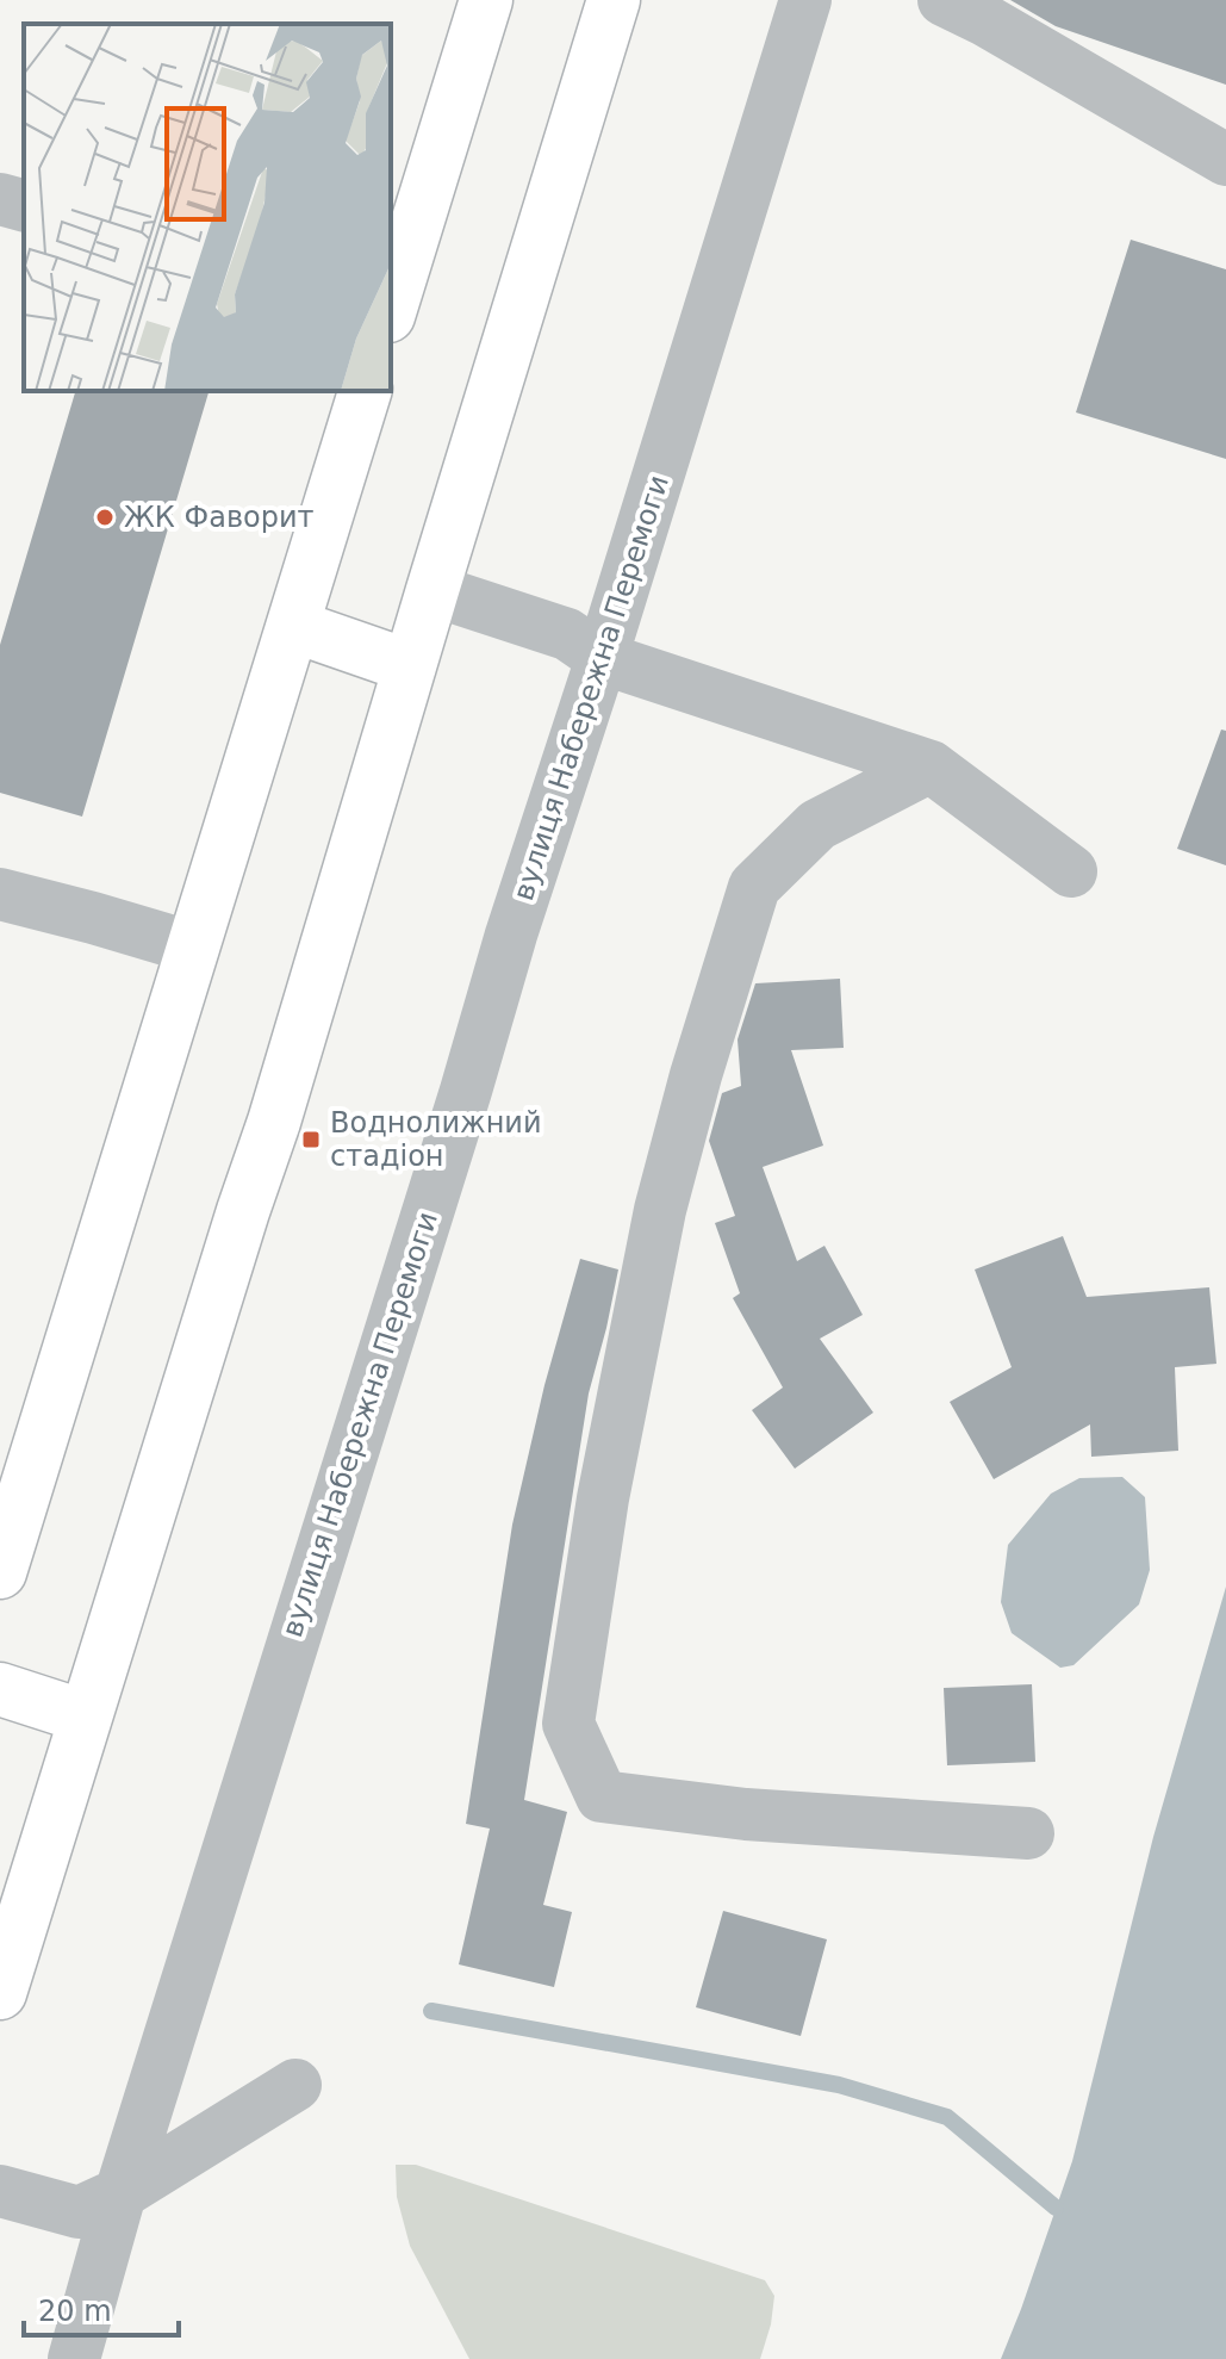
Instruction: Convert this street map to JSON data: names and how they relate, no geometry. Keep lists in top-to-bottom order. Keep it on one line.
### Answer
{"streets":{"street":["вулиця Набережна Перемоги"]},"places":{"other":["ЖК Фаворит"],"transit":["Воднолижний стадіон"]},"scale_bar":"20 m"}
